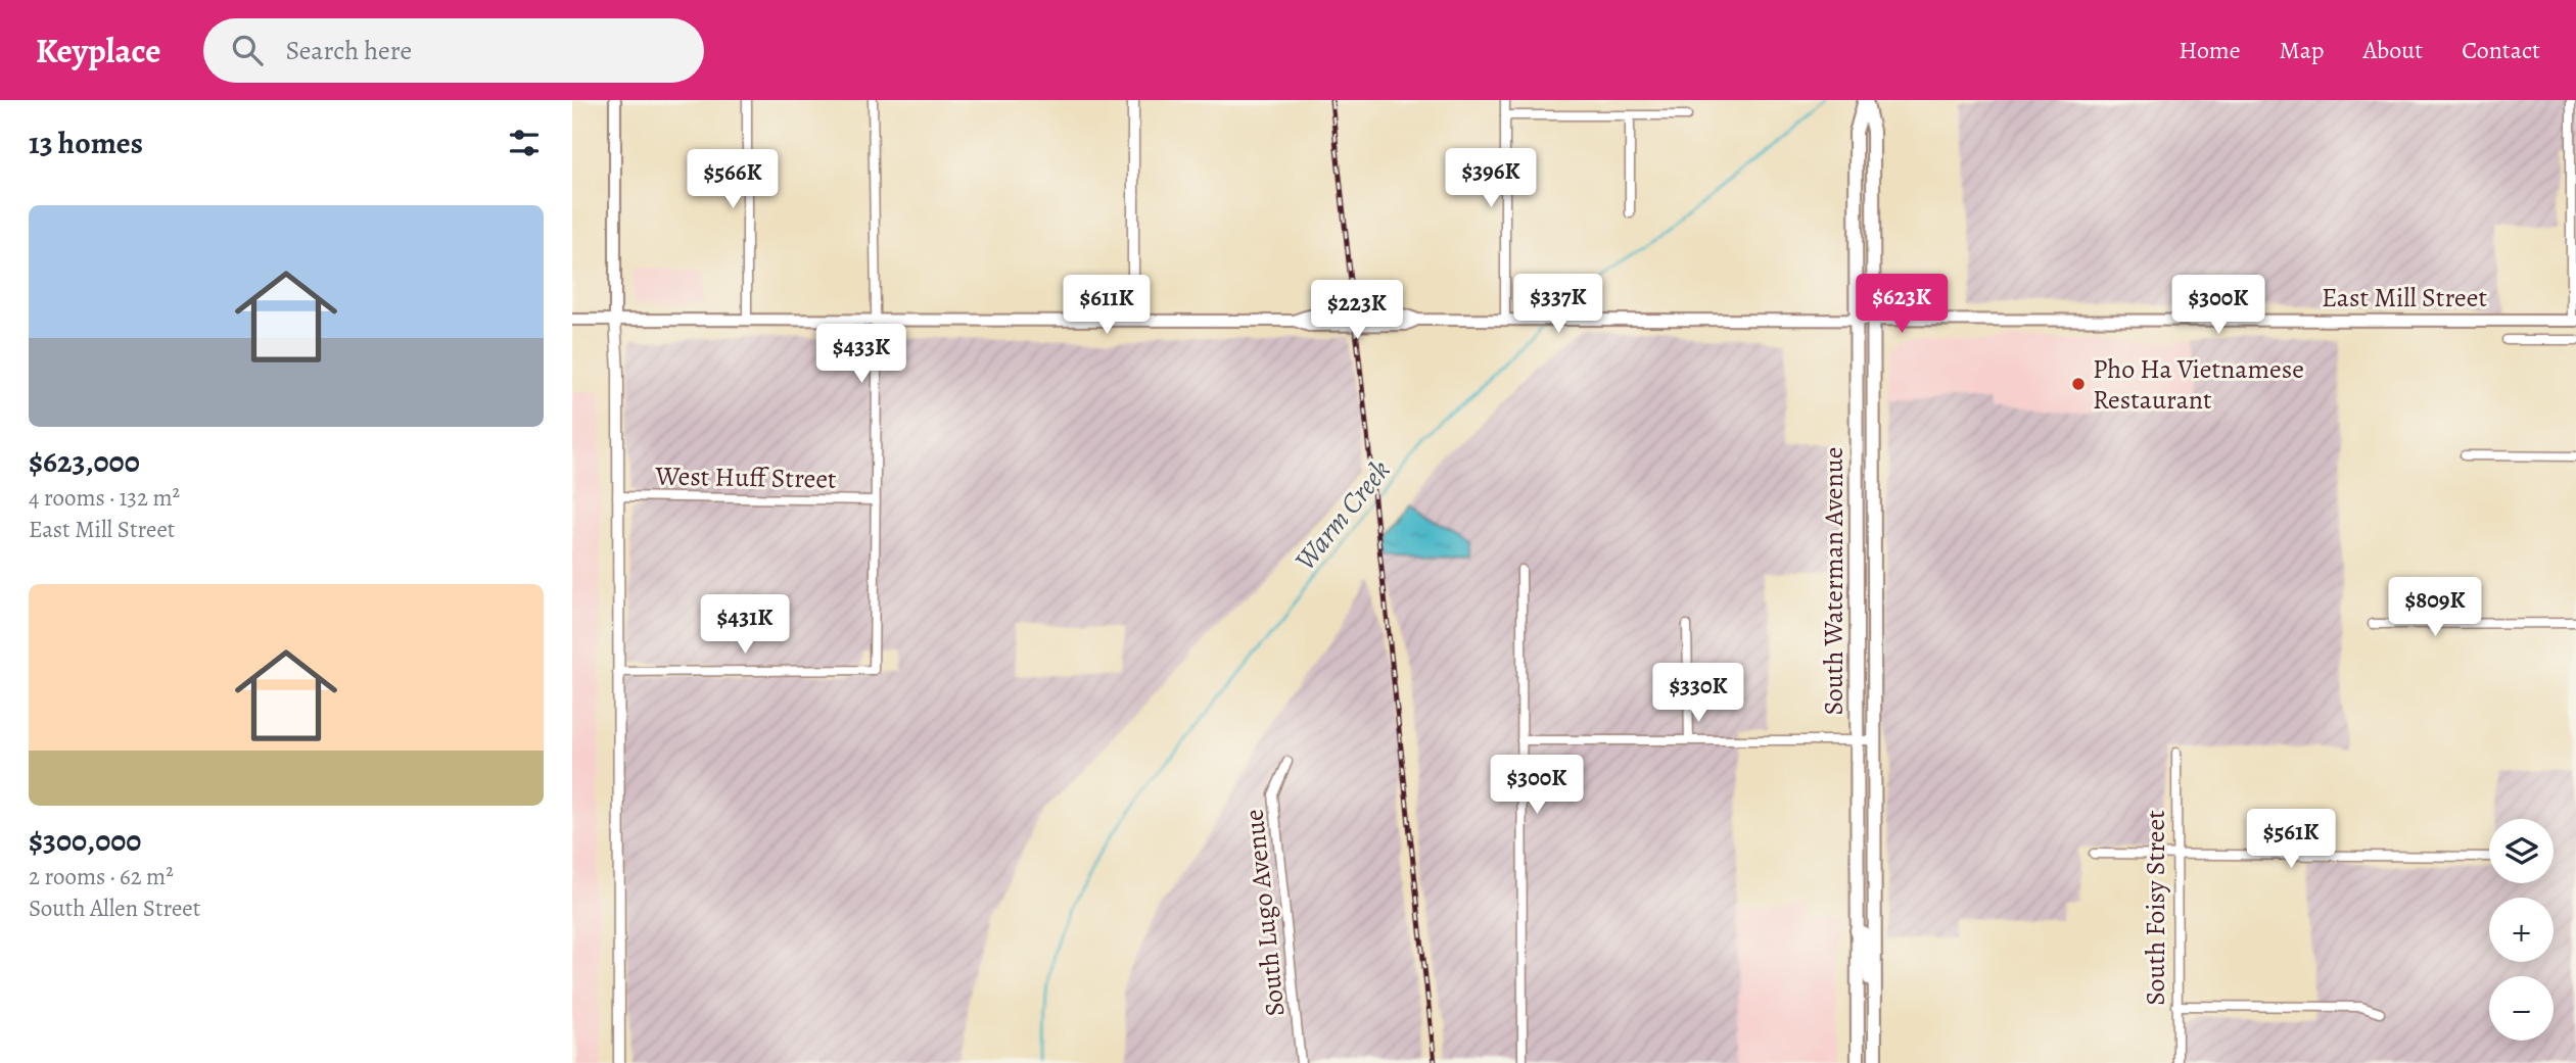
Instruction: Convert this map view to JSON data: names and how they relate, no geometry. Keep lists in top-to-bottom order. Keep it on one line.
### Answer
{"streets":{"main road":["East Mill Street","South Waterman Avenue"],"street":["West Huff Street","South Foisy Street","South Lugo Avenue"]},"crossings":[["East Mill Street","South Waterman Avenue"]],"water":["Warm Creek"],"places":["Pho Ha Vietnamese Restaurant"],"page":{"header":"Keyplace","search":"Search here","nav":["Home","Map","About","Contact"],"heading":"13 homes","price":["$396K","$566K","$337K","$623K","$611K","$300K","$223K","$433K","$809K","$431K","$330K","$300K","$561K"],"list":[{"name":"$623,000","note":"4 rooms · 132 m² · East Mill Street"},{"name":"$300,000","note":"2 rooms · 62 m² · South Allen Street"}],"map_buttons":["+","−"]}}
